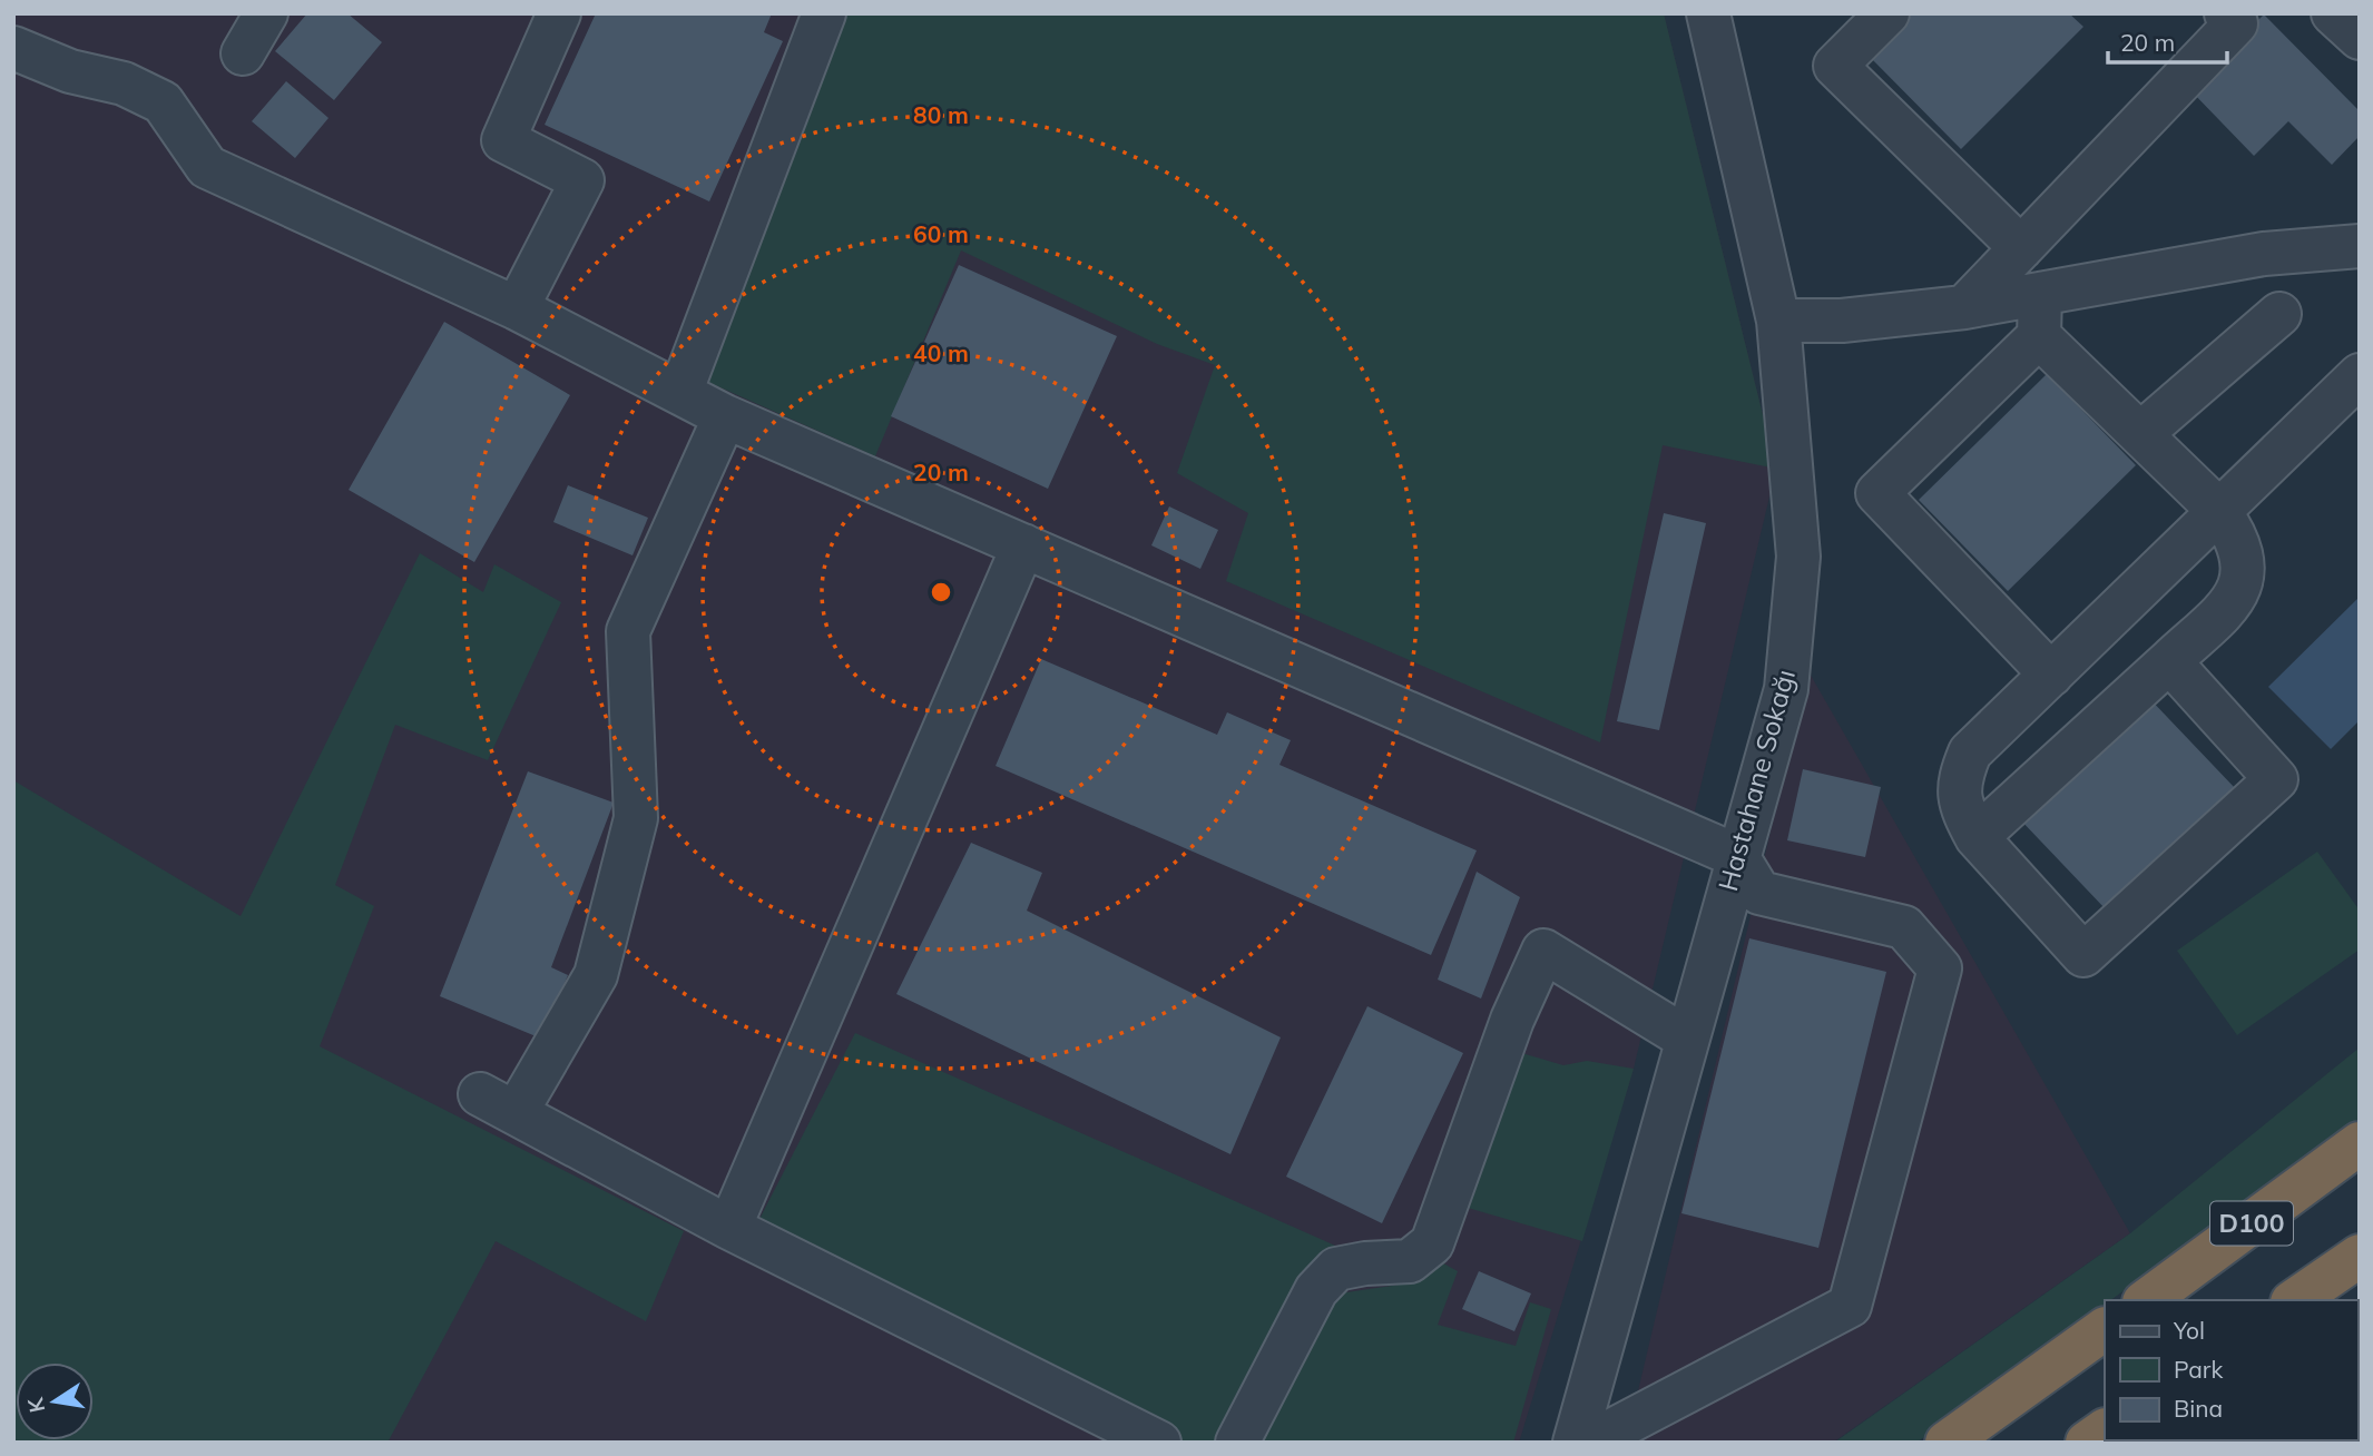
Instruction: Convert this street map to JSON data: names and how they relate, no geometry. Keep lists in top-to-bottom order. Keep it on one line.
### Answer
{"streets":{"highway":["D100"],"street":["Hastahane Sokağı"]},"legend":["Yol","Park","Bina"],"scale_bar":"20 m","north":"left","rings":["80 m","60 m","40 m","20 m"]}
